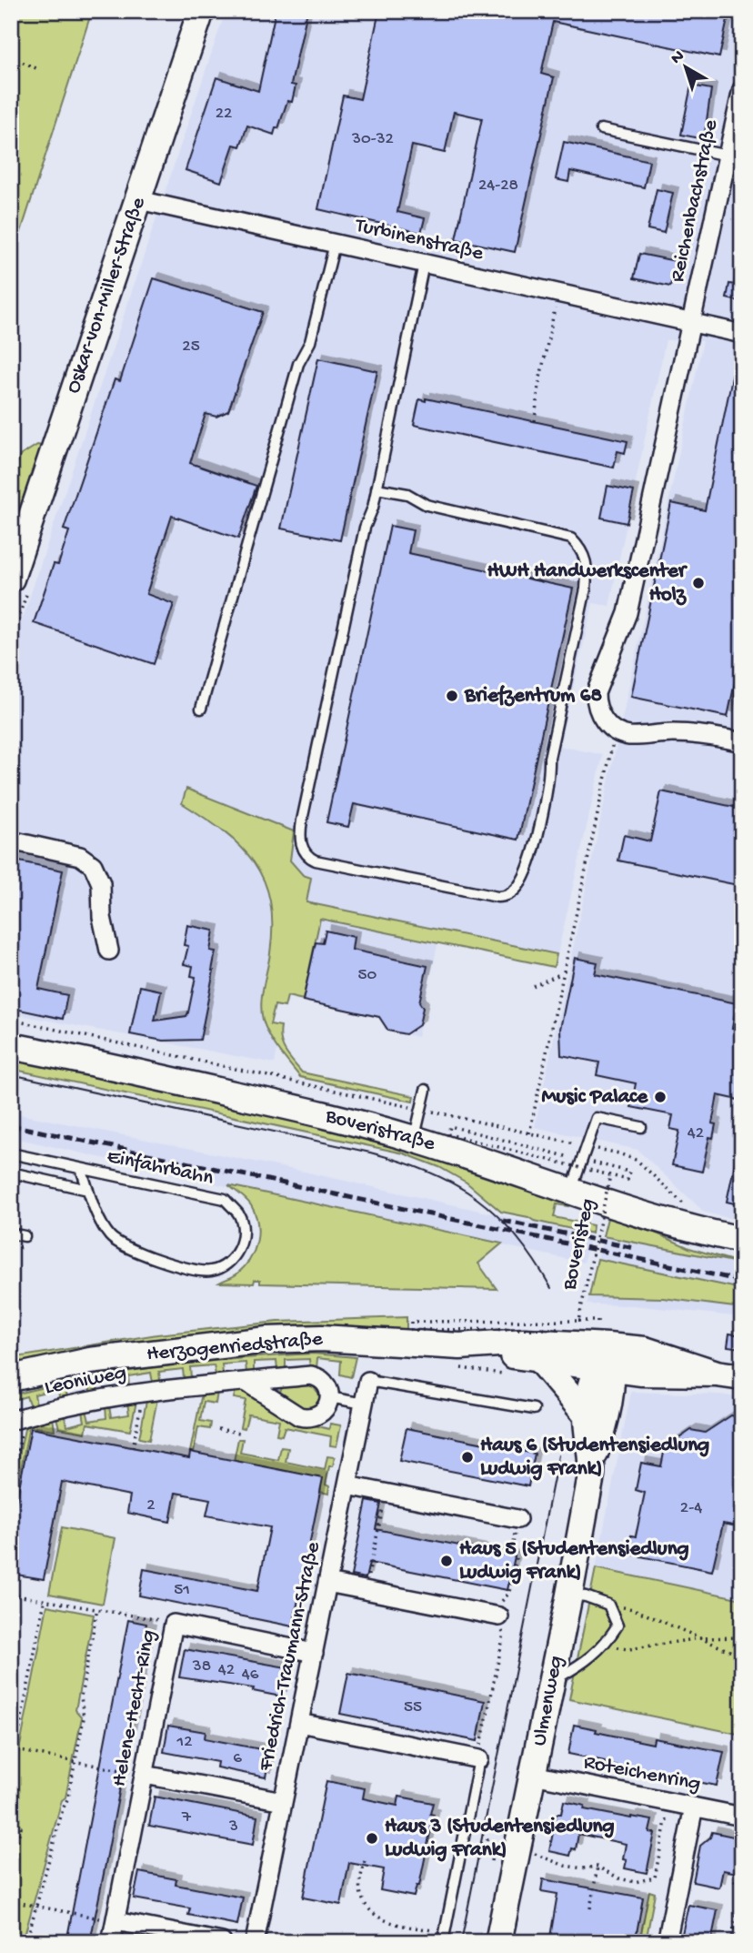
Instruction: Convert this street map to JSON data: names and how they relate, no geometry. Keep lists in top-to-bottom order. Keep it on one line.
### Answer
{"streets":{"street":["Reichenbachstraße","Turbinenstraße","Oskar-von-Miller-Straße","Boveristraße","Herzogenriedstraße","Leoniweg","Friedrich-Traumann-Straße","Ulmenweg","Helene-Hecht-Ring","Roteichenring"],"lane":["Einfahrbahn"],"path":["Boveristeg"]},"crossings":[["Reichenbachstraße","Turbinenstraße"],["Turbinenstraße","Oskar-von-Miller-Straße"],["Herzogenriedstraße","Ulmenweg"],["Friedrich-Traumann-Straße","Helene-Hecht-Ring"],["Ulmenweg","Roteichenring"]],"places":["HWH Handwerkscenter Holz","Briefzentrum 68","Music Palace","Haus 6 (Studentensiedlung Ludwig Frank)","Haus 5 (Studentensiedlung Ludwig Frank)","Haus 3 (Studentensiedlung Ludwig Frank)"],"house_numbers":["22","30-32","24-28","25","50","42","2","2-4","51","38","42","46","55","12","6","7","3"],"north":"top left"}
